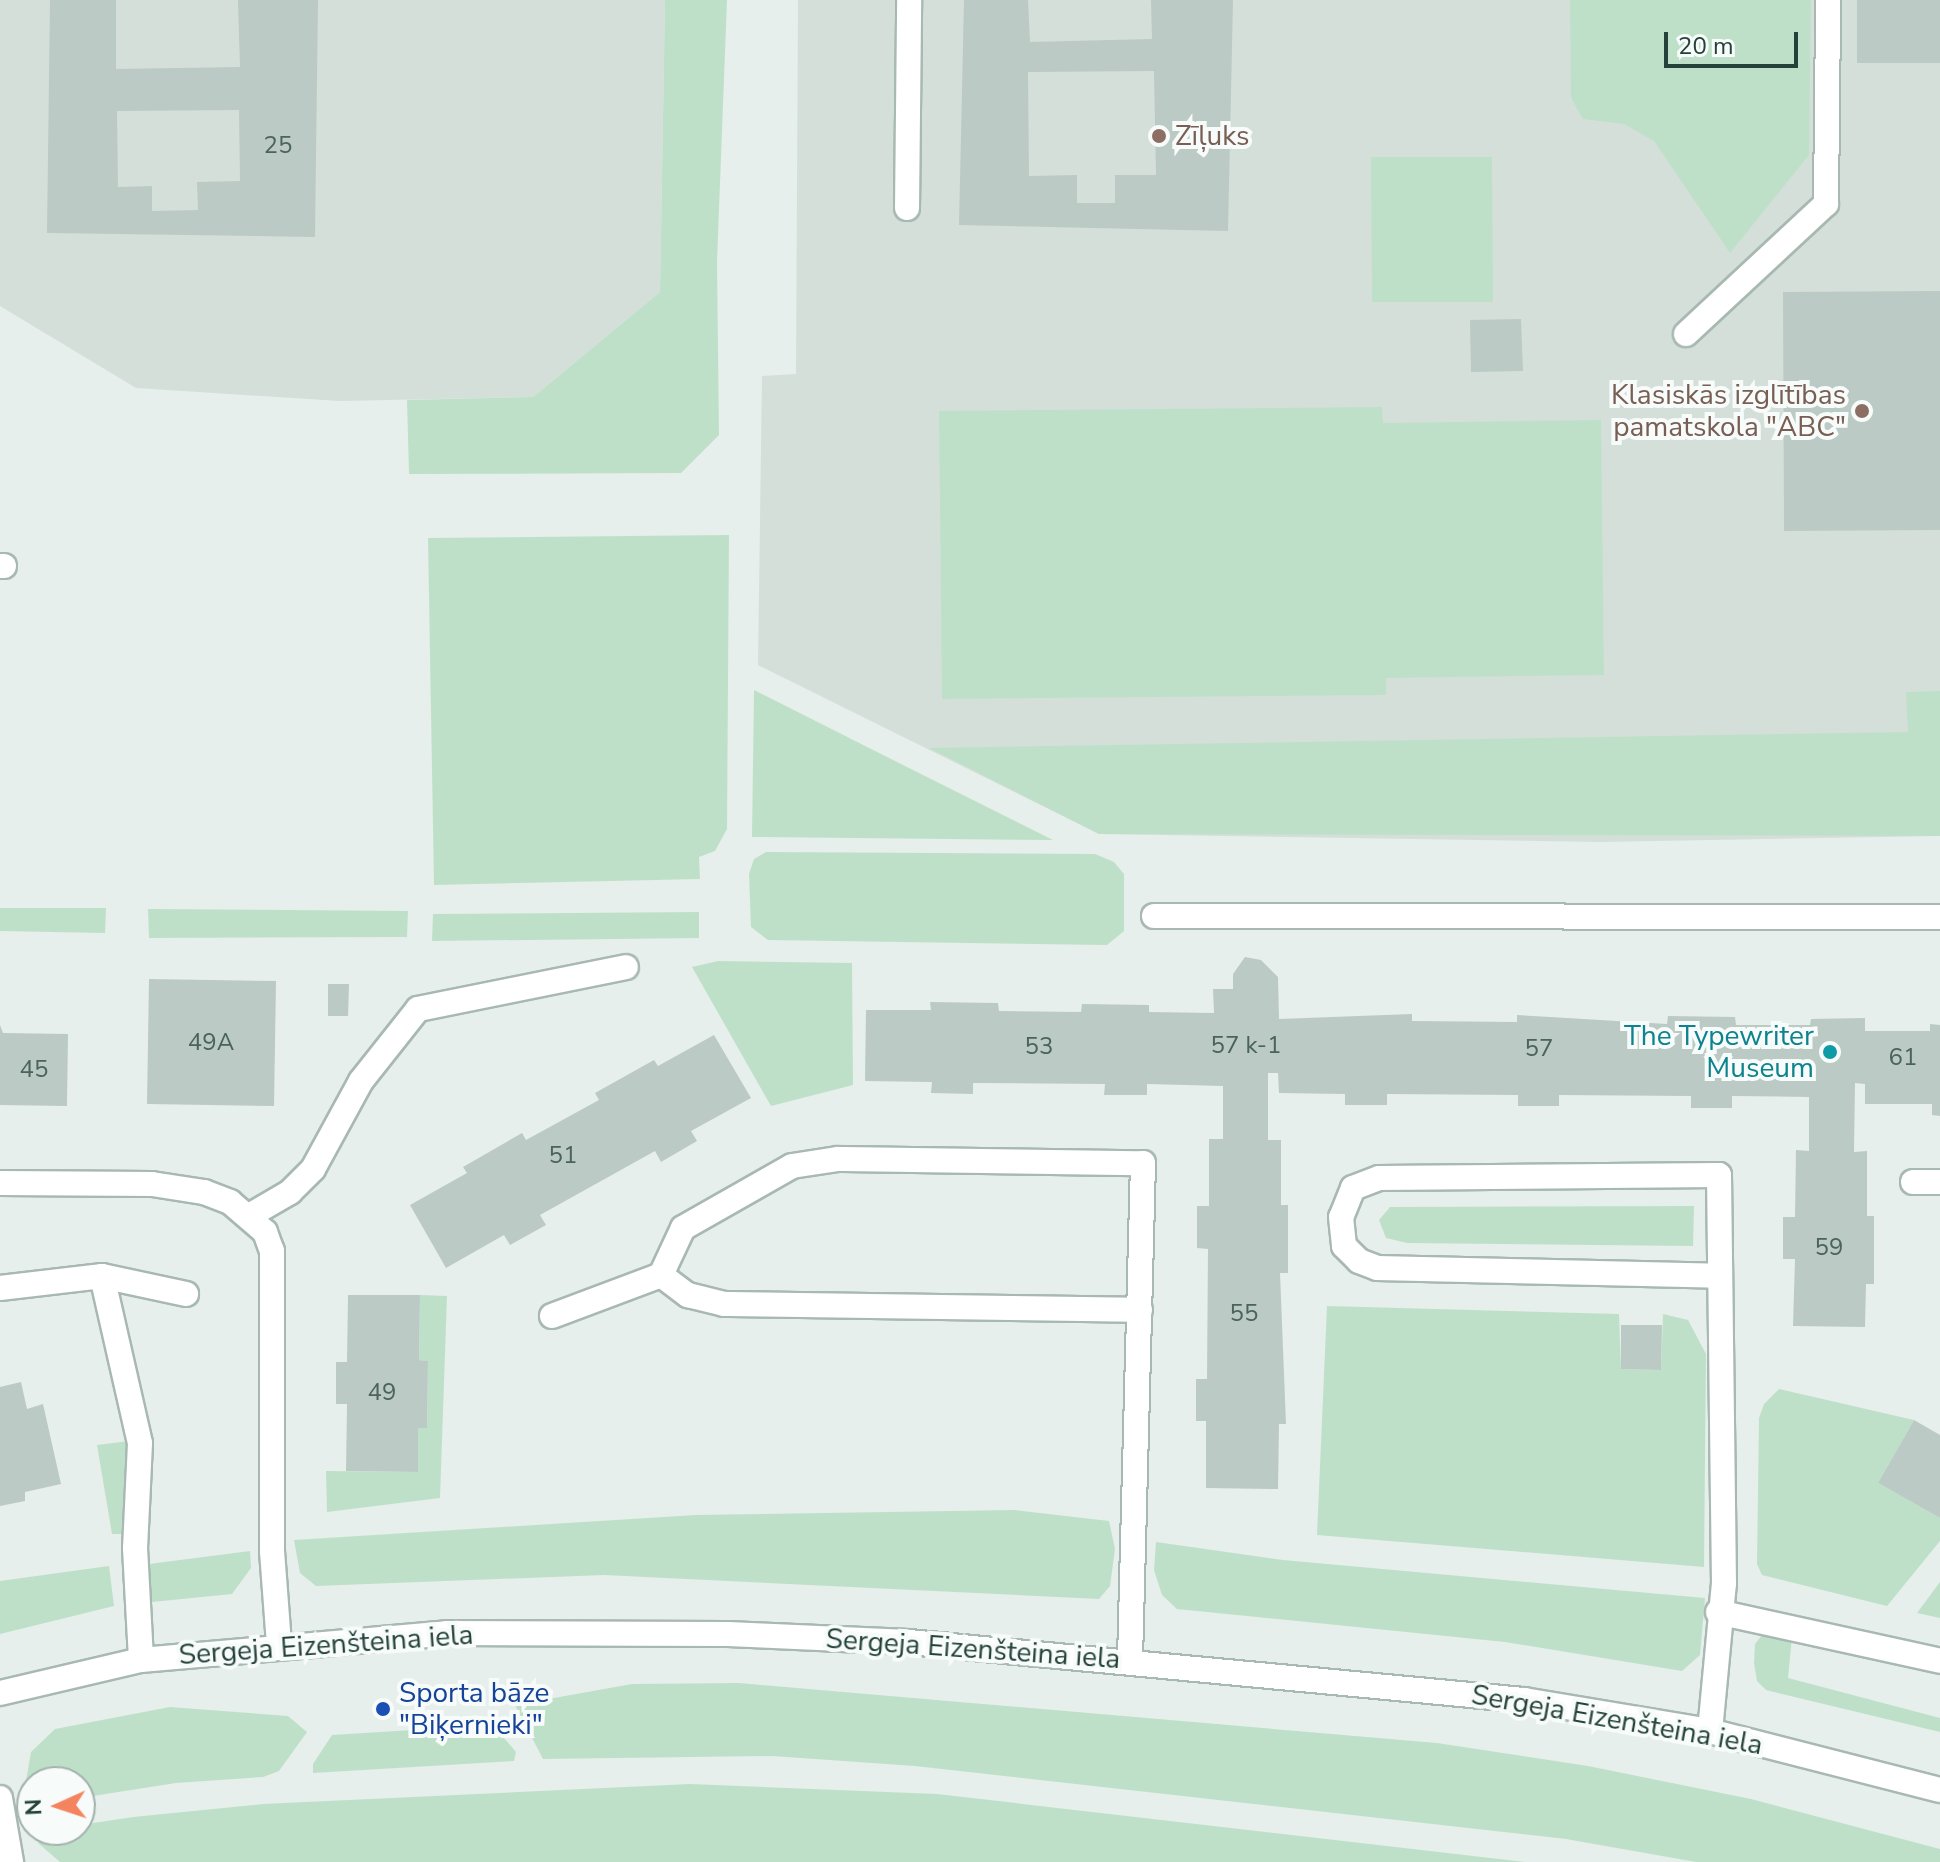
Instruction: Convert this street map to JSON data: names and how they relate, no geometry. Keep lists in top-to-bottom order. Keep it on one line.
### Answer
{"streets":{"street":["Sergeja Eizenšteina iela"]},"places":["Zīļuks","Klasiskās izglītības pamatskola \"ABC\"","The Typewriter Museum","Sporta bāze \"Biķernieki\""],"house_numbers":["25","49A","57 k-1","53","57","61","45","51","59","55","49"],"scale_bar":"20 m","north":"left"}
